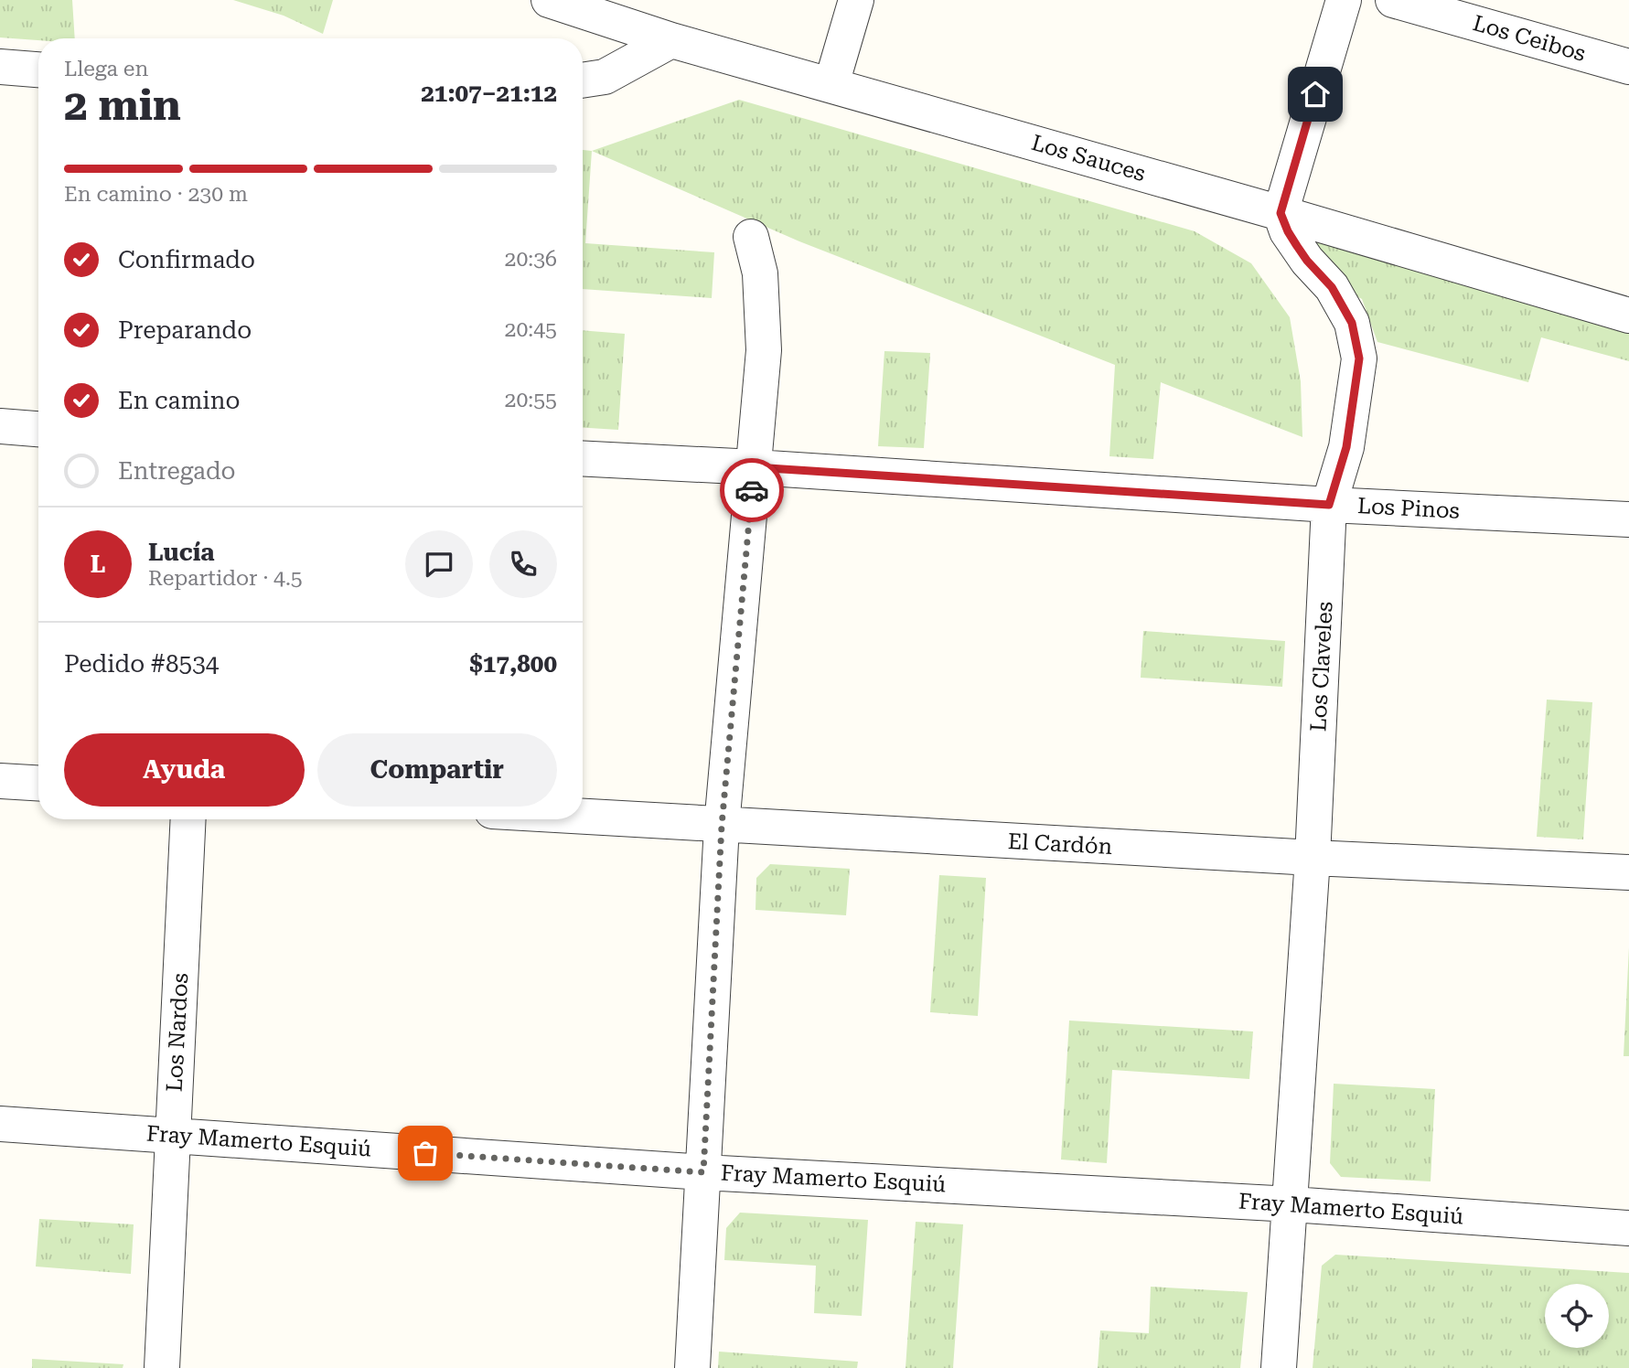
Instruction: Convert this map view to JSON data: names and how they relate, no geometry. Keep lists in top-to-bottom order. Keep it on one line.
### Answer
{"streets":{"street":["Los Ceibos","Los Sauces","Los Pinos","Los Claveles","El Cardón","Los Nardos","Fray Mamerto Esquiú"]},"crossings":[["Los Sauces","Los Claveles"],["Los Pinos","Los Claveles"],["Los Claveles","El Cardón"],["Los Claveles","Fray Mamerto Esquiú"],["Los Nardos","Fray Mamerto Esquiú"]],"page":{"heading":["2 min","Llega en","21:07–21:12"],"panel":["Lucía","Repartidor · 4.5","Pedido #8534","$17,800"],"bar":"En camino · 230 m","list":[["Confirmado","20:36"],["Preparando","20:45"],["En camino","20:55"],"Entregado"],"round":"L","buttons":["Ayuda","Compartir"]}}
